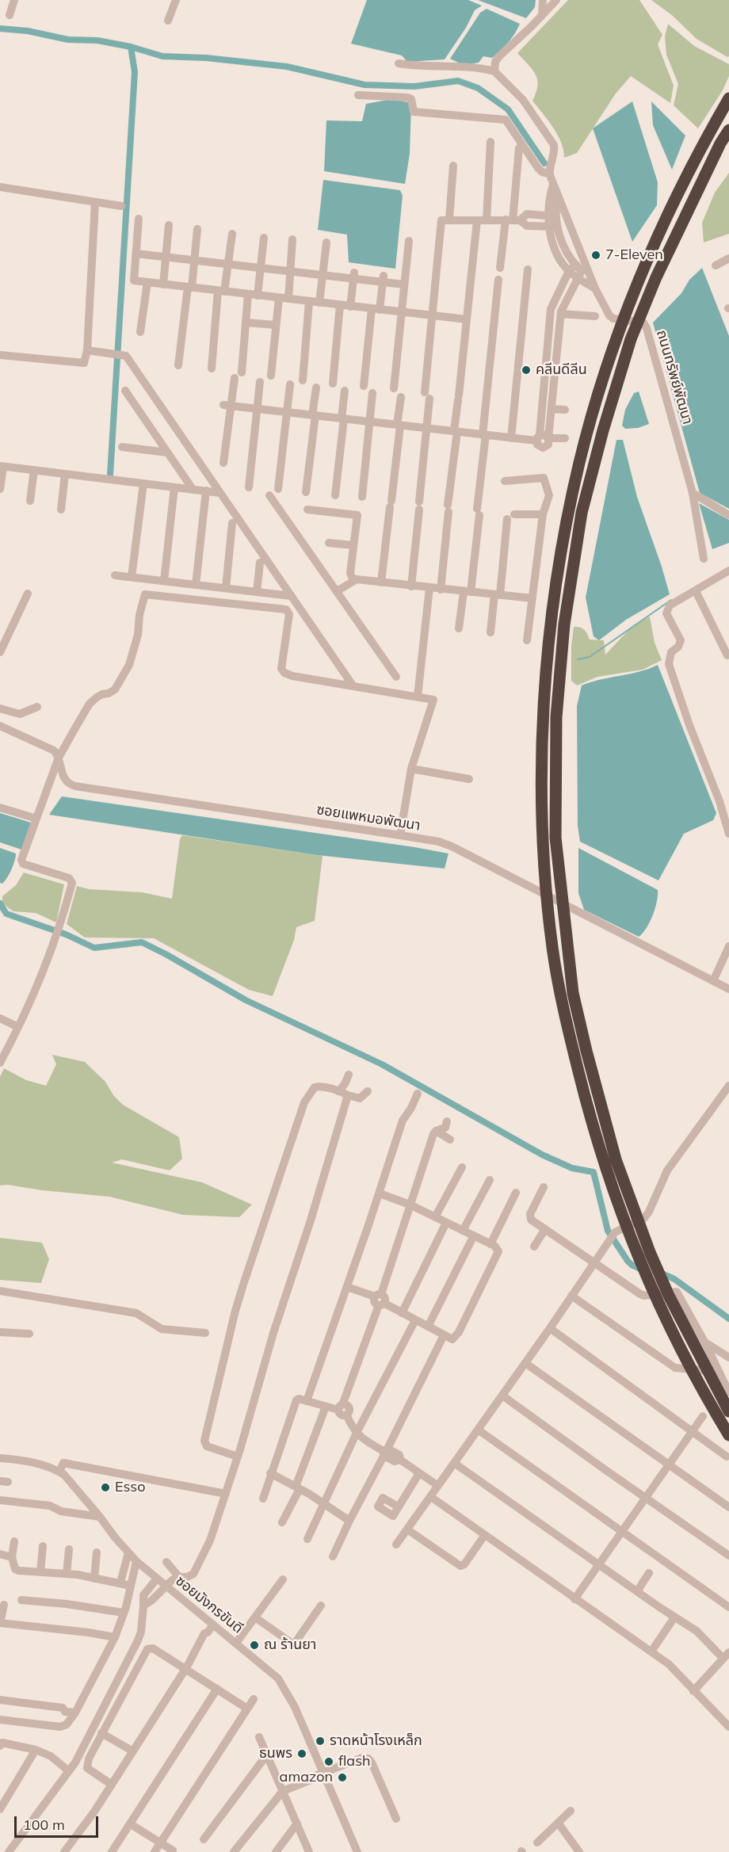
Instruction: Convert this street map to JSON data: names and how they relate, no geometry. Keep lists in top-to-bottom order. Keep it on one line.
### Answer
{"streets":{"street":["ถนนทรัพย์พัฒนา","ซอยแพหมอพัฒนา","ซอยมังกรขันดี"]},"places":["7-Eleven","คลีนดีลีน","Esso","ณ ร้านยา","ราดหน้าโรงเหล็ก","ธนพร","flash","amazon"],"scale_bar":"100 m"}
